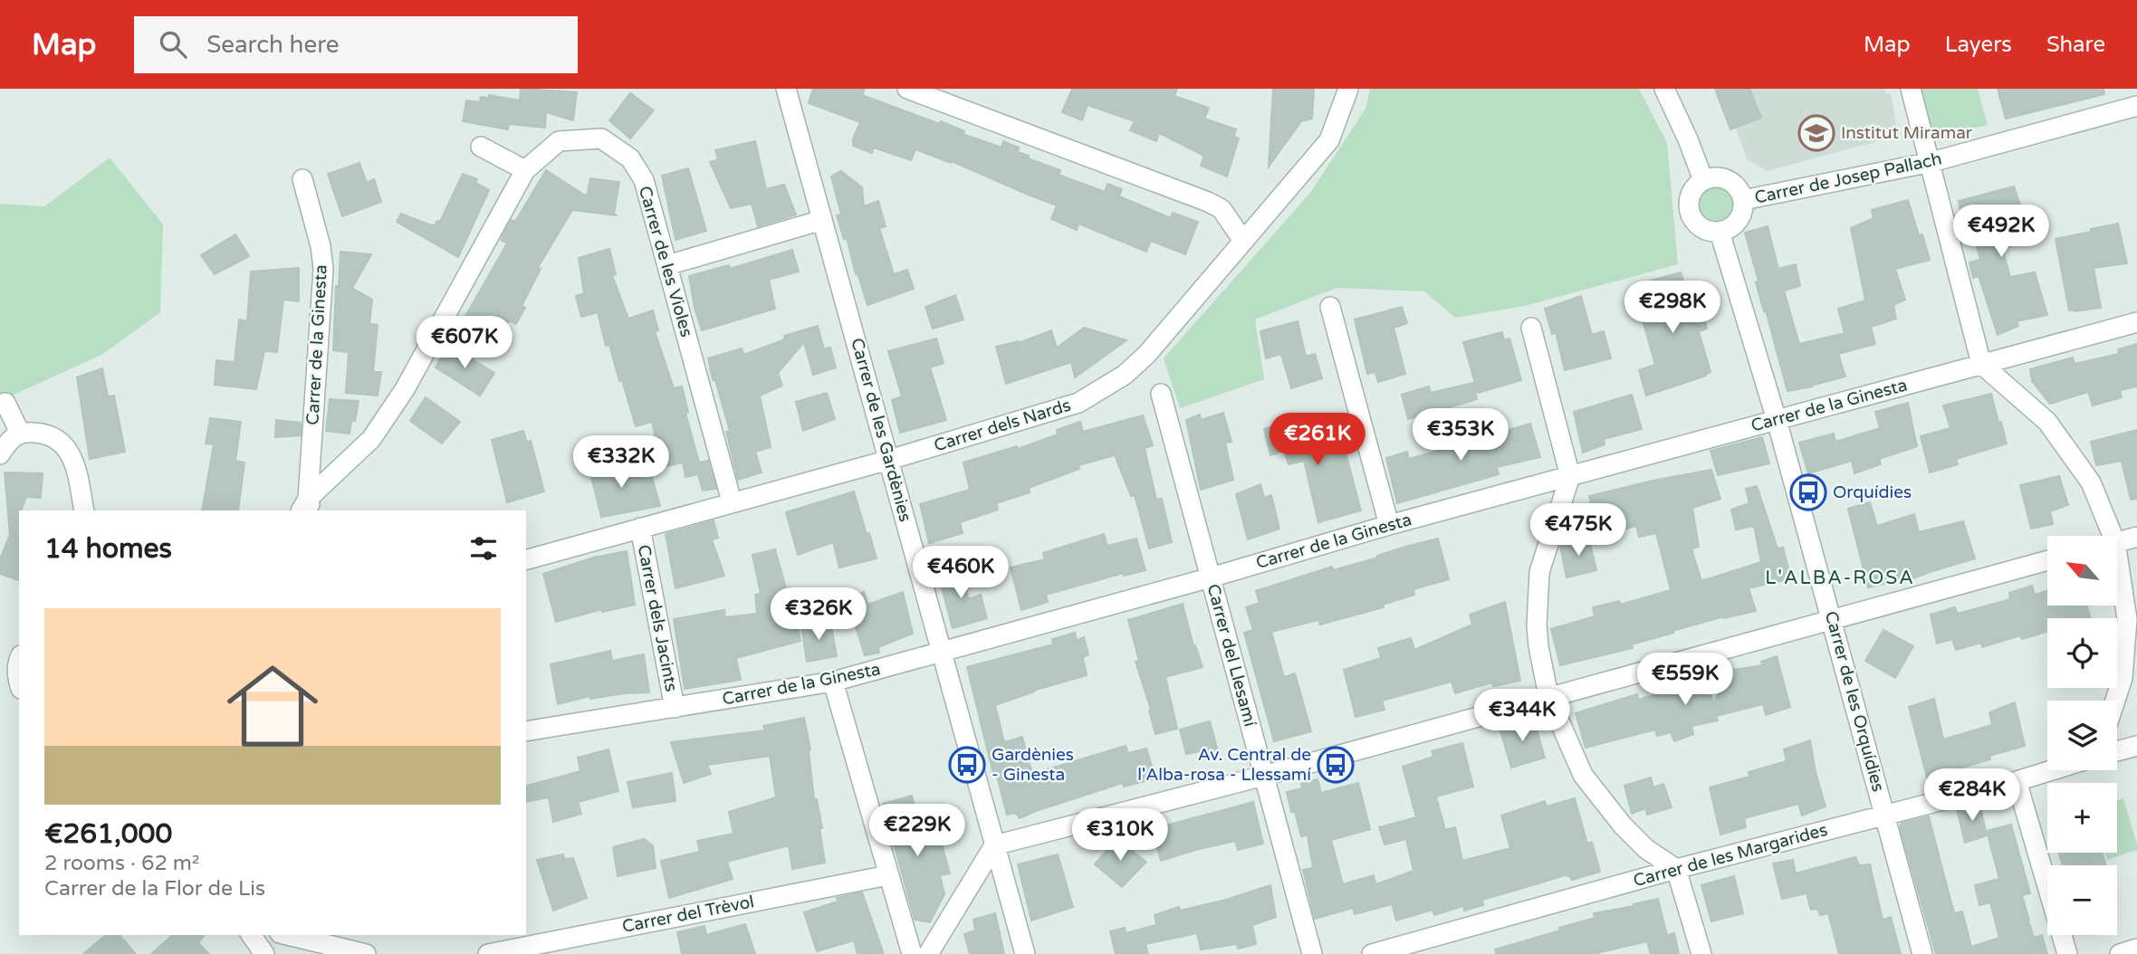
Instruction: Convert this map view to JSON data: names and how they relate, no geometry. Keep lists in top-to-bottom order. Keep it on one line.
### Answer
{"streets":{"street":["Carrer de Josep Pallach","Carrer de les Violes","Carrer de la Ginesta","Carrer dels Nards","Carrer de les Gardènies","Carrer dels Jacints","Carrer del Llesamí","Carrer de les Orquídies","Carrer de les Margarides","Carrer del Trèvol"]},"crossings":[["Carrer de Josep Pallach","Carrer de les Orquídies"],["Carrer de les Violes","Carrer de la Ginesta"],["Carrer de les Violes","Carrer dels Nards"],["Carrer de la Ginesta","Carrer de les Gardènies"],["Carrer de la Ginesta","Carrer dels Jacints"],["Carrer de la Ginesta","Carrer del Llesamí"],["Carrer de la Ginesta","Carrer de les Orquídies"],["Carrer dels Nards","Carrer de les Gardènies"],["Carrer dels Nards","Carrer dels Jacints"],["Carrer de les Orquídies","Carrer de les Margarides"]],"districts":["L'ALBA-ROSA"],"places":{"school or university":["Institut Miramar"],"bus stop":["Orquídies","Gardènies - Ginesta","Av. Central de l'Alba-rosa - Llessamí"]},"north":"top left","page":{"header":"Map","search":"Search here","nav":["Map","Layers","Share"],"price":["€492K","€298K","€607K","€353K","€261K","€332K","€475K","€460K","€326K","€559K","€344K","€284K","€229K","€310K"],"heading":"14 homes","map_buttons":["+","−"],"list":[{"name":"€261,000","note":"2 rooms · 62 m² · Carrer de la Flor de Lis"}]}}
